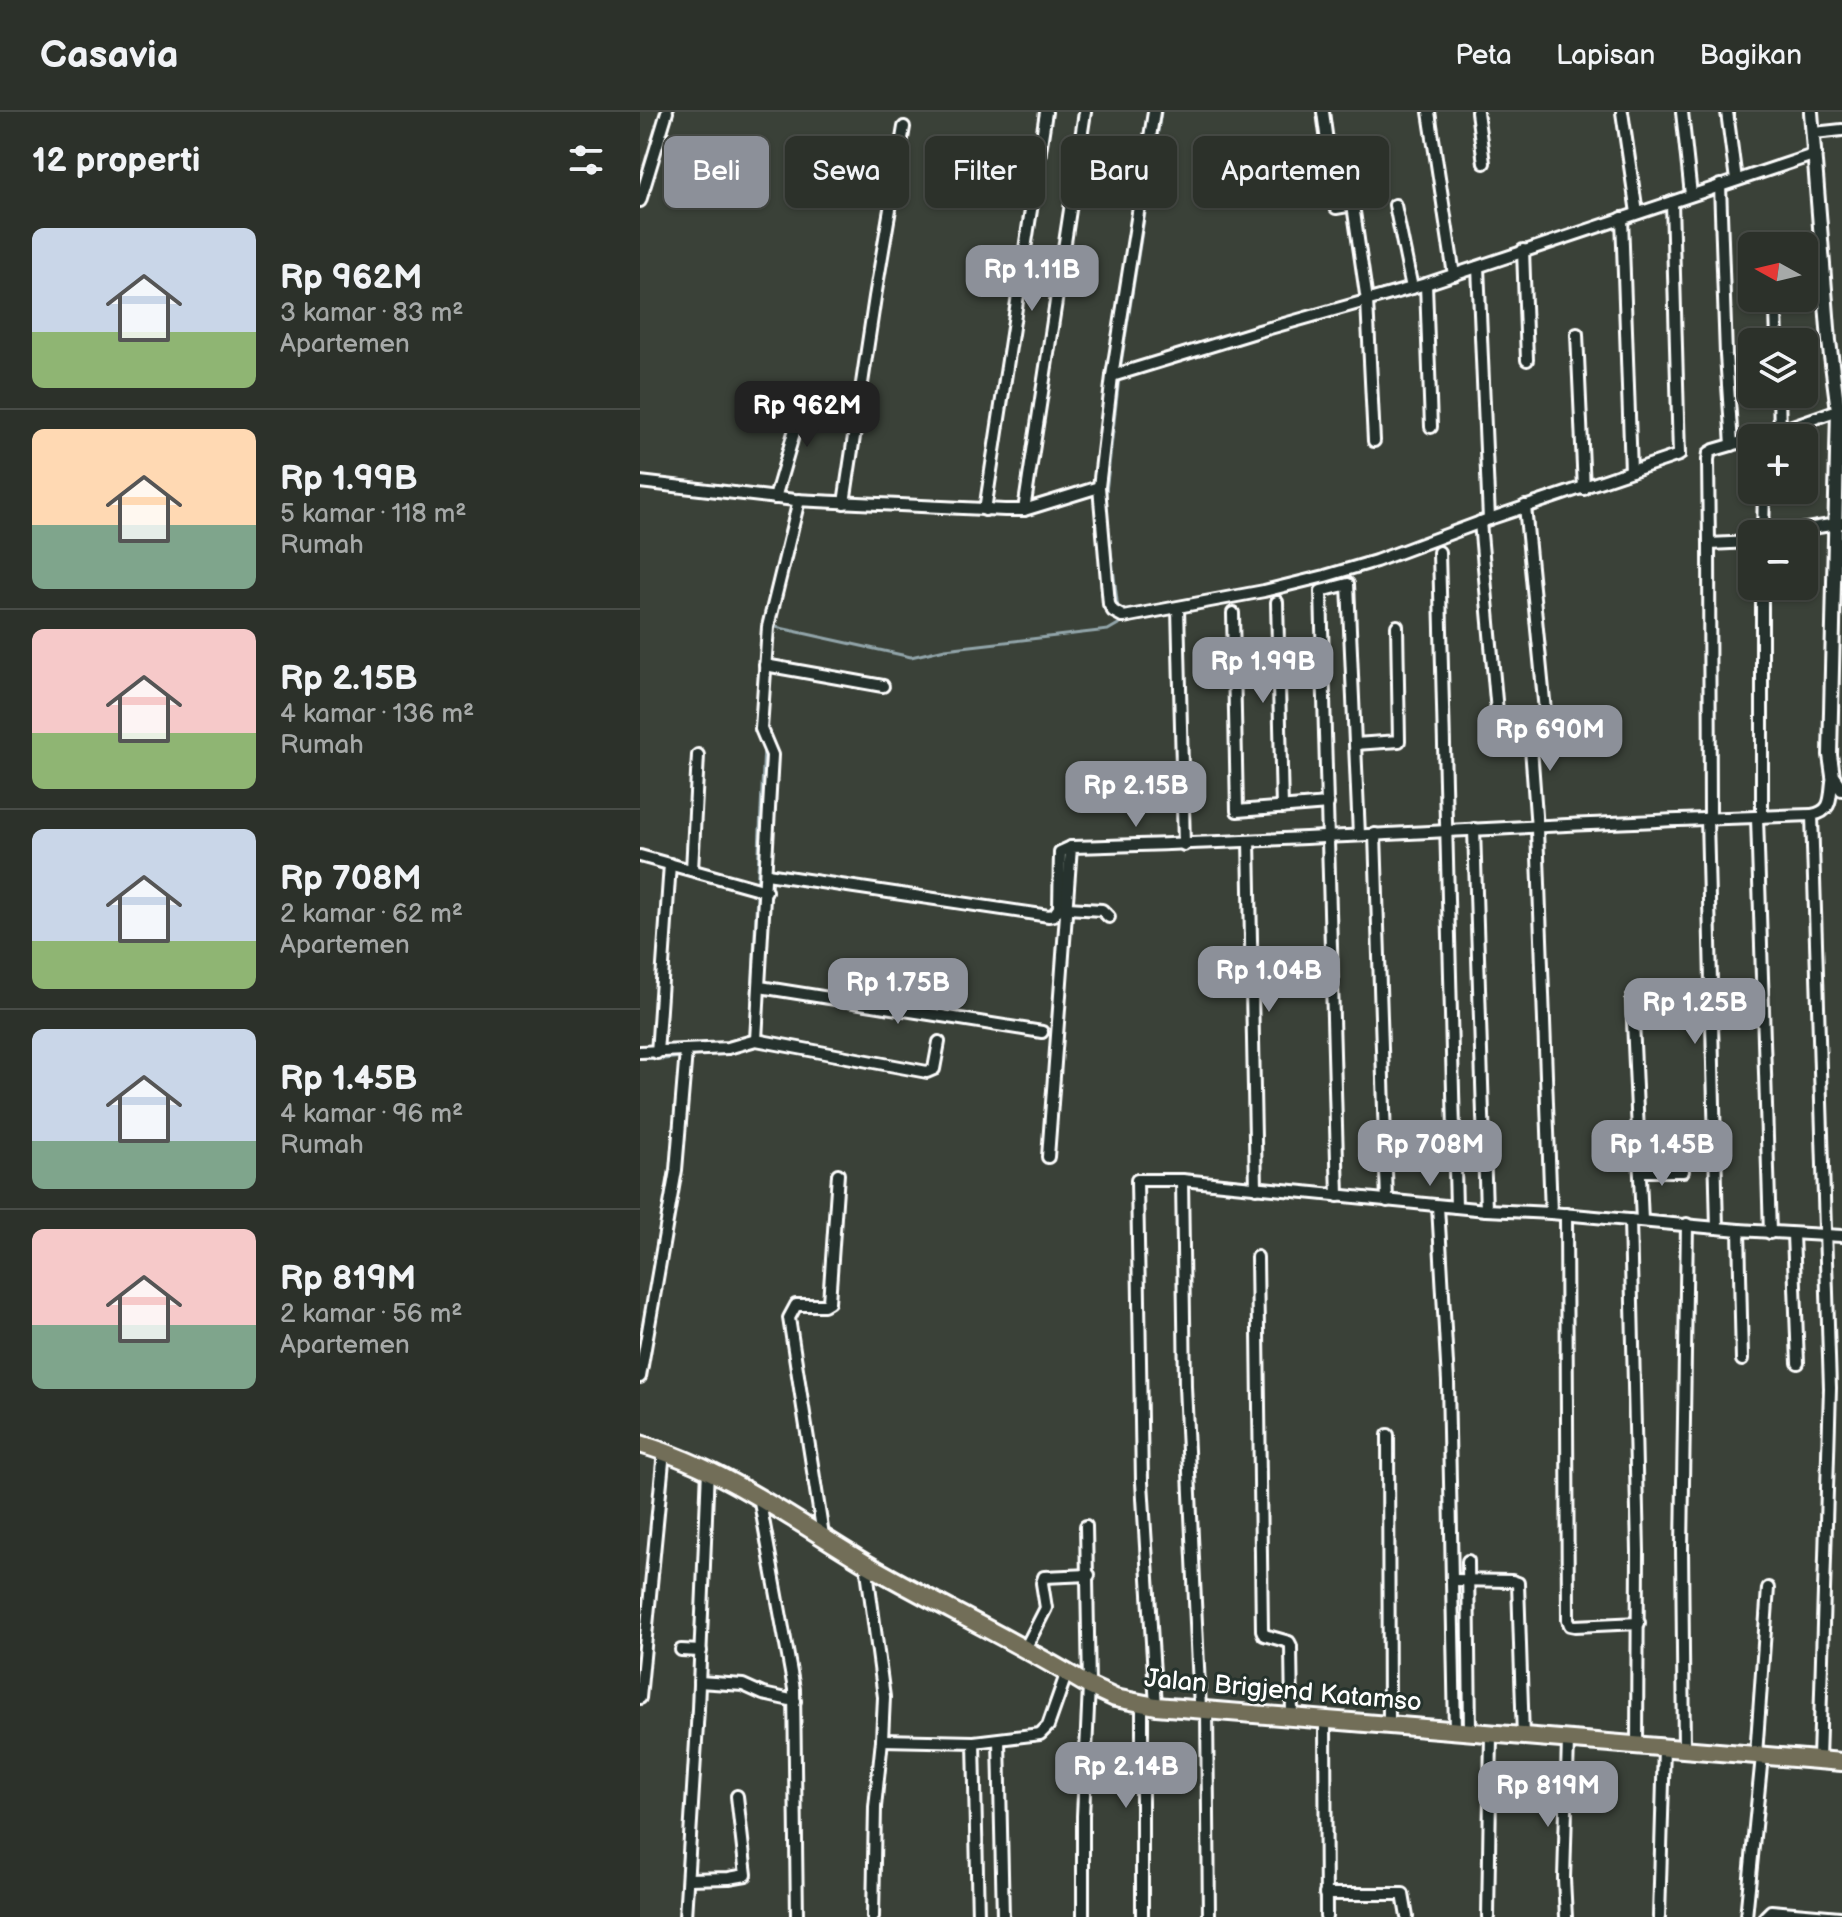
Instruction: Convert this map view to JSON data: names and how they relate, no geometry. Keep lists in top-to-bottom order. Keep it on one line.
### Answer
{"streets":{"highway":["Jalan Brigjend Katamso"]},"north":"left","page":{"header":"Casavia","nav":["Peta","Lapisan","Bagikan"],"heading":"12 properti","chip":["Beli","Sewa","Filter","Baru","Apartemen"],"list":[{"name":"Rp 962M","note":"3 kamar · 83 m² · Apartemen"},{"name":"Rp 1.99B","note":"5 kamar · 118 m² · Rumah"},{"name":"Rp 2.15B","note":"4 kamar · 136 m² · Rumah"},{"name":"Rp 708M","note":"2 kamar · 62 m² · Apartemen"},{"name":"Rp 1.45B","note":"4 kamar · 96 m² · Rumah"},{"name":"Rp 819M","note":"2 kamar · 56 m² · Apartemen"}],"map_buttons":["+","−"],"price":["Rp 1.11B","Rp 962M","Rp 1.99B","Rp 690M","Rp 2.15B","Rp 1.04B","Rp 1.75B","Rp 1.25B","Rp 708M","Rp 1.45B","Rp 2.14B","Rp 819M"]}}
